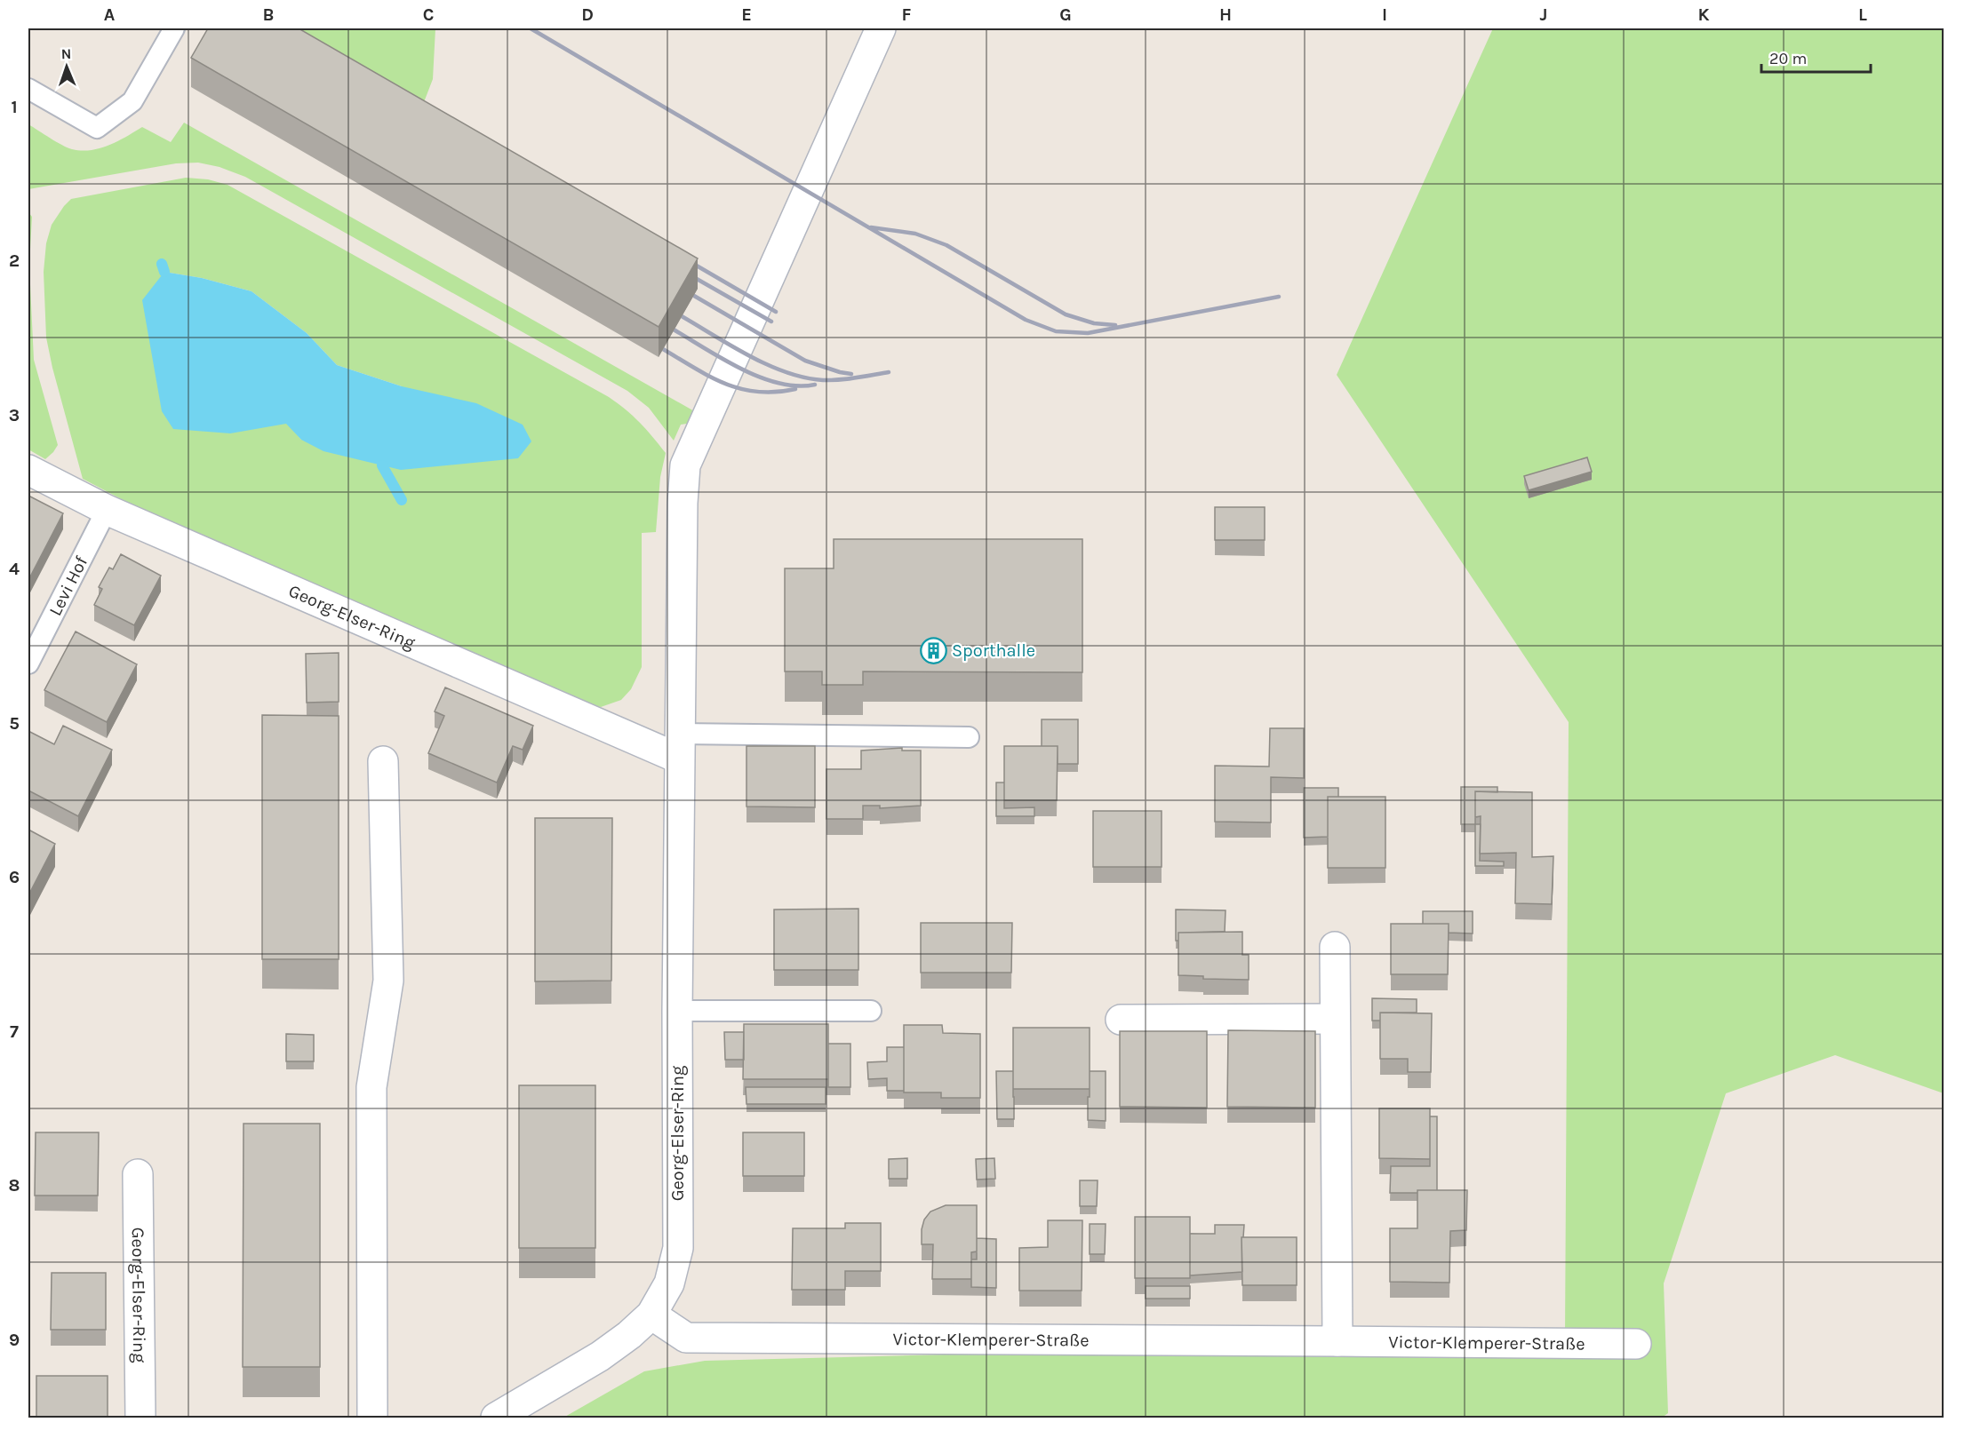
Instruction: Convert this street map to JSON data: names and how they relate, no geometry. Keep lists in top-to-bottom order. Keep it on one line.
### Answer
{"streets":{"street":["Georg-Elser-Ring","Victor-Klemperer-Straße"],"lane":["Levi Hof"]},"crossings":[["Levi Hof","Georg-Elser-Ring"],["Georg-Elser-Ring","Victor-Klemperer-Straße"]],"places":{"building":["Sporthalle"]},"scale_bar":"20 m","north":"top","grid":{"columns":["A","B","C","D","E","F","G","H","I","J","K","L"],"rows":["1","2","3","4","5","6","7","8","9"]}}
